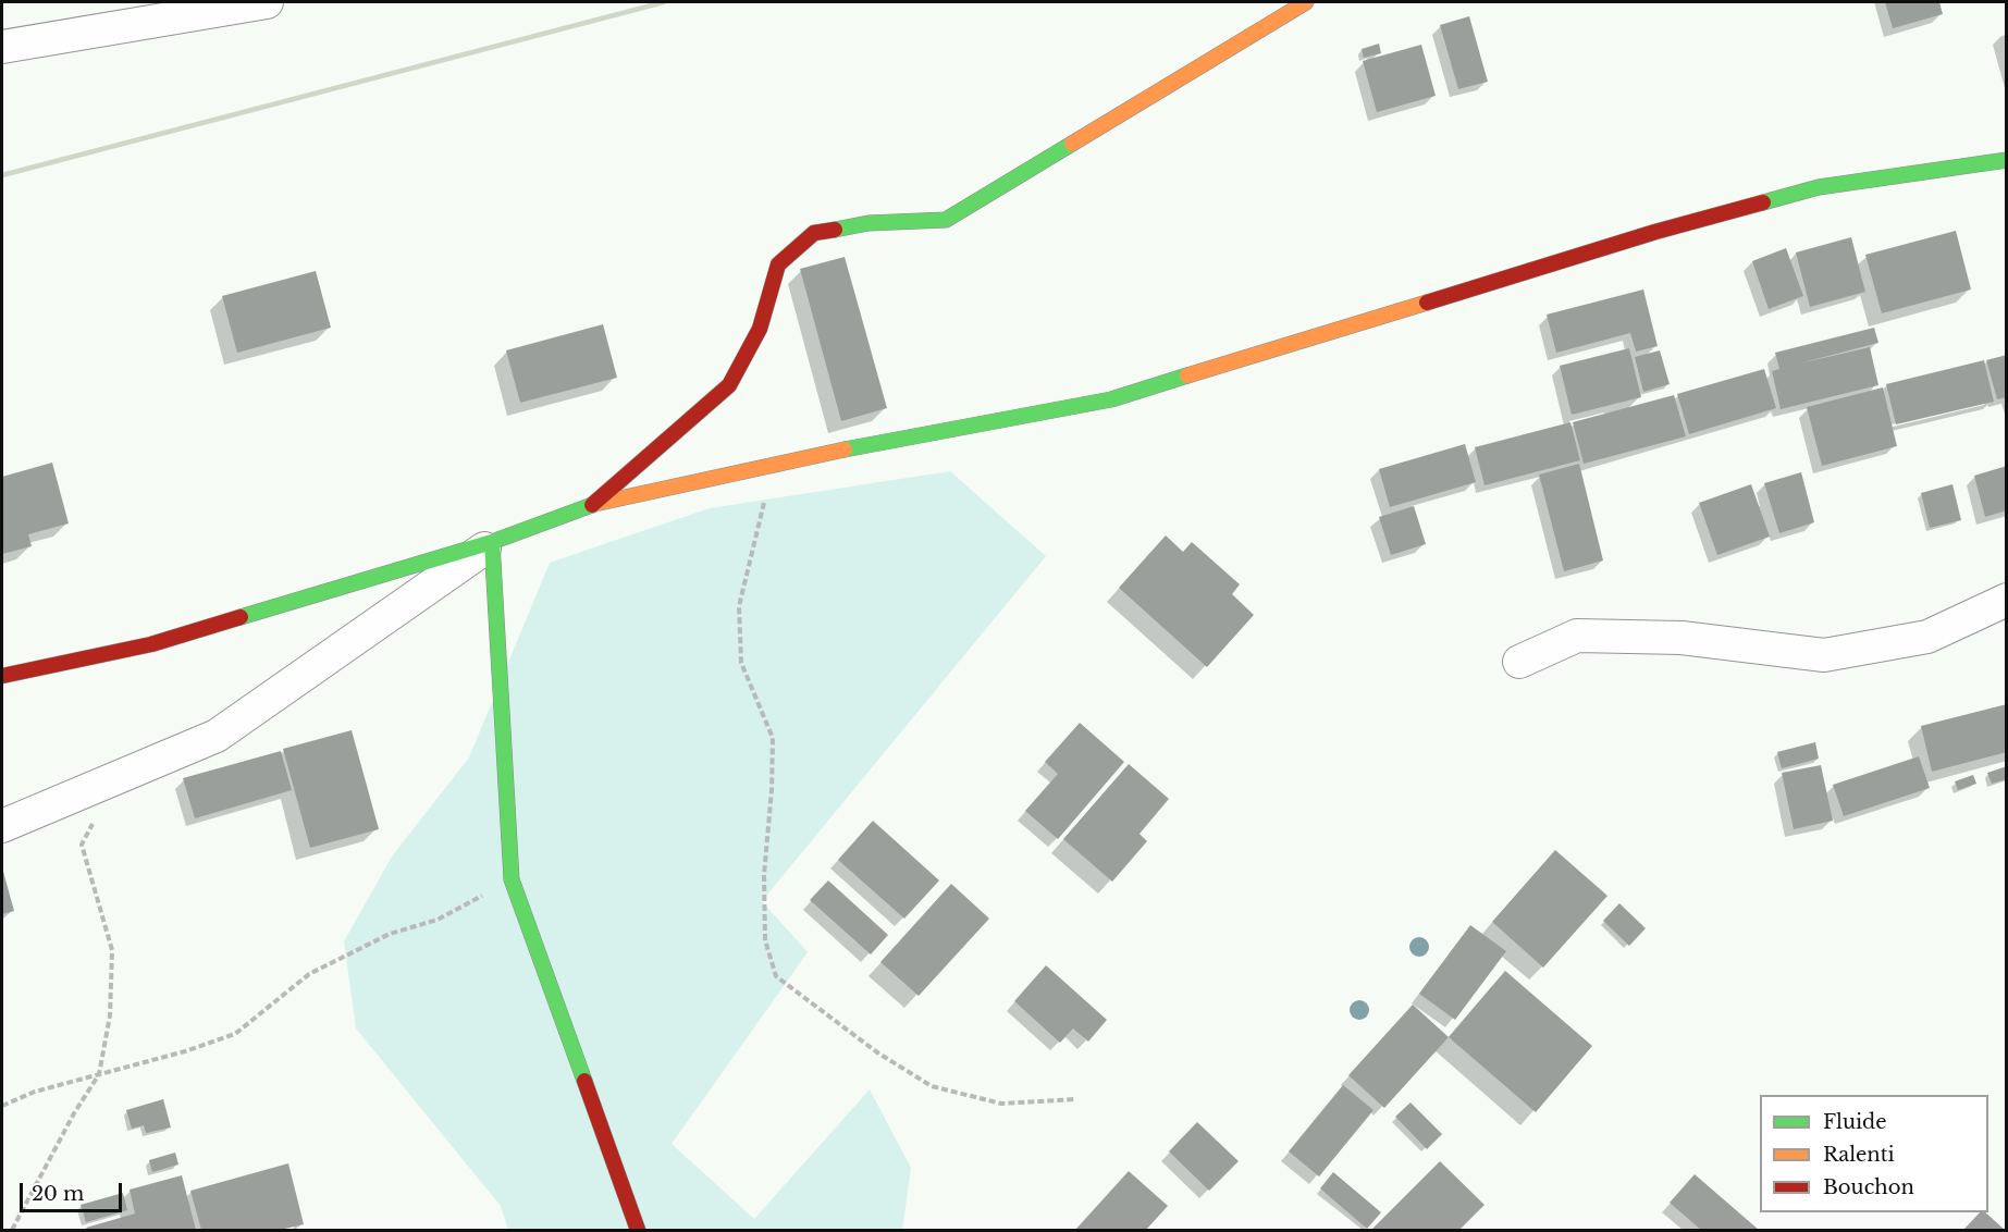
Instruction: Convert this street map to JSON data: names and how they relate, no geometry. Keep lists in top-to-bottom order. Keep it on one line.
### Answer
{"legend":["Fluide","Ralenti","Bouchon"],"scale_bar":"20 m"}
